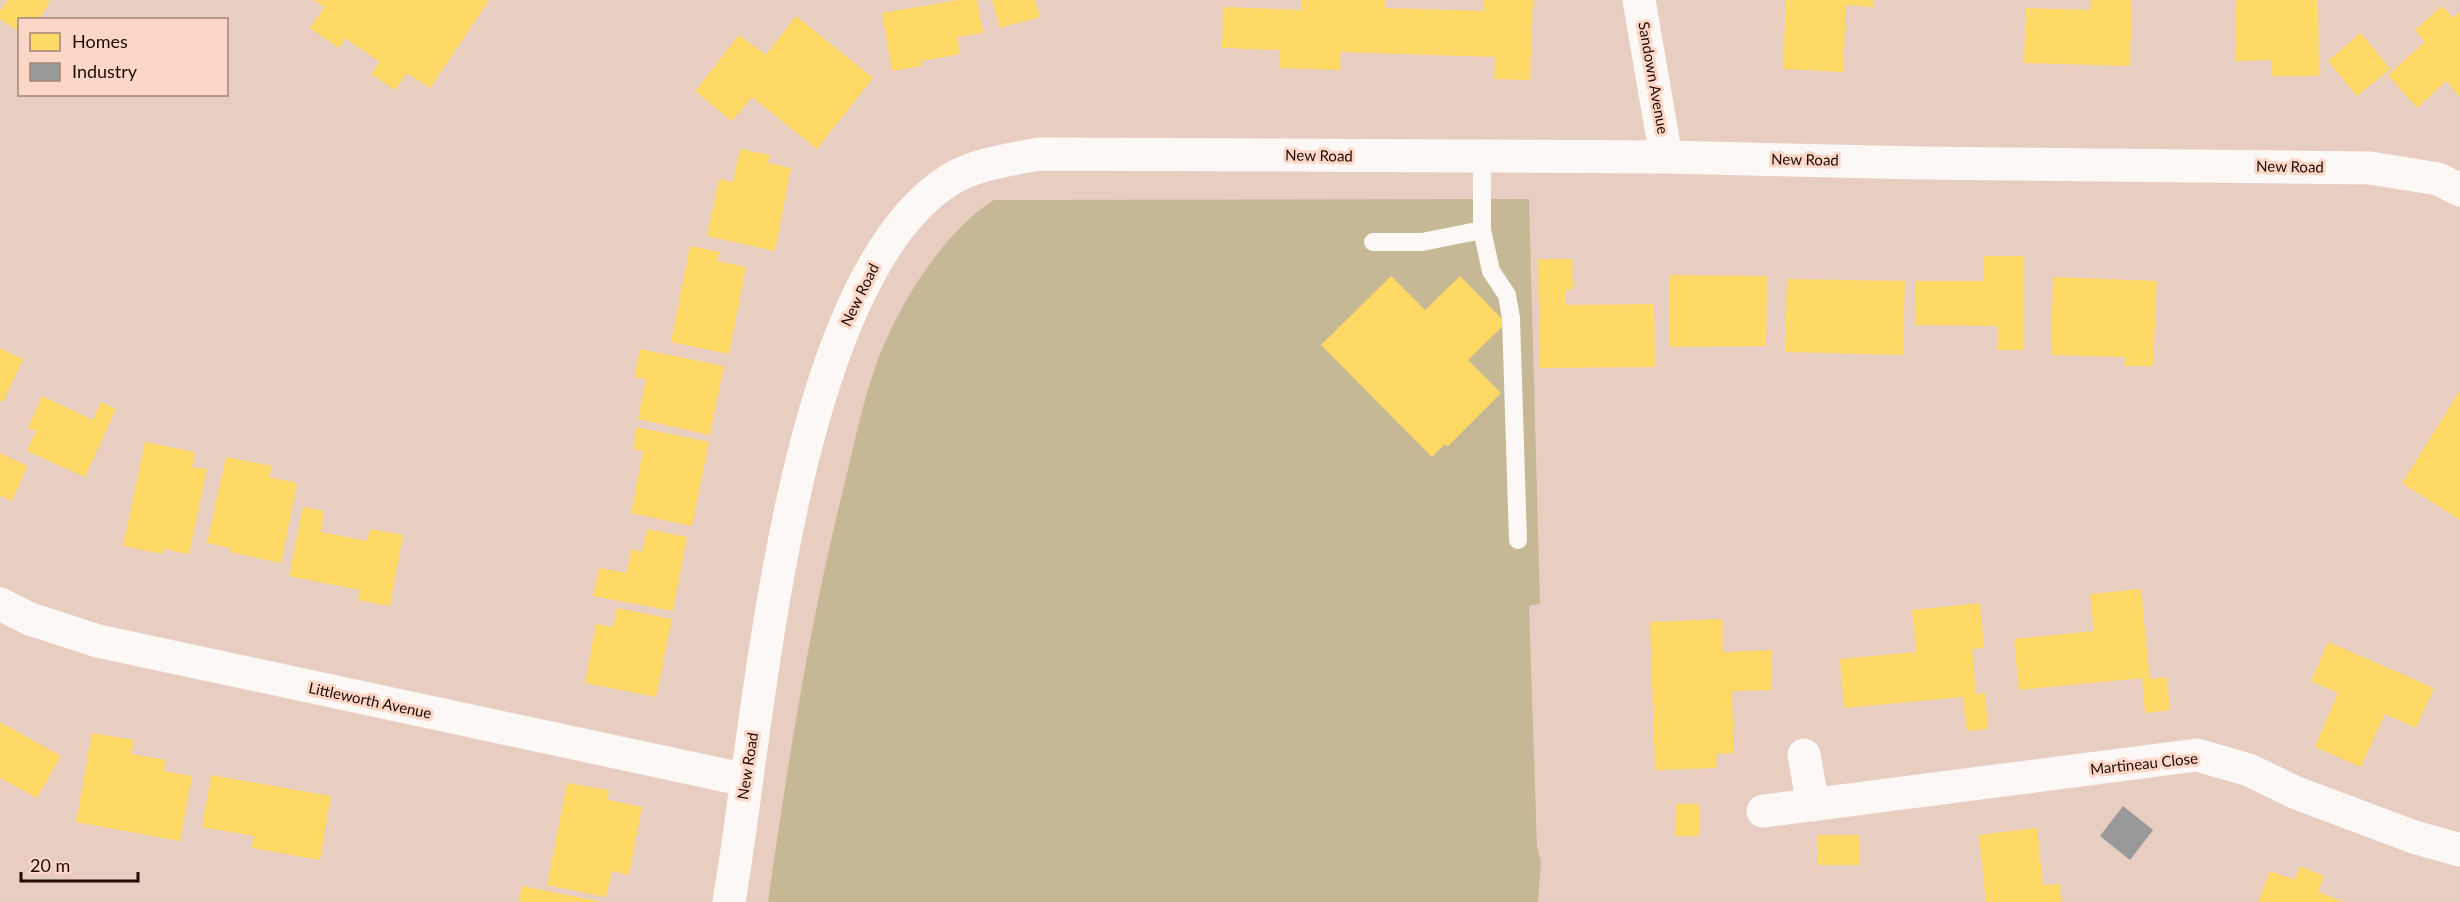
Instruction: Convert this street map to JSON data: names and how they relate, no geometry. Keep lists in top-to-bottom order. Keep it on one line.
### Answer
{"streets":{"street":["Sandown Avenue","New Road","Littleworth Avenue","Martineau Close"]},"crossings":[["Sandown Avenue","New Road"],["New Road","Littleworth Avenue"]],"legend":["Homes","Industry"],"scale_bar":"20 m"}
